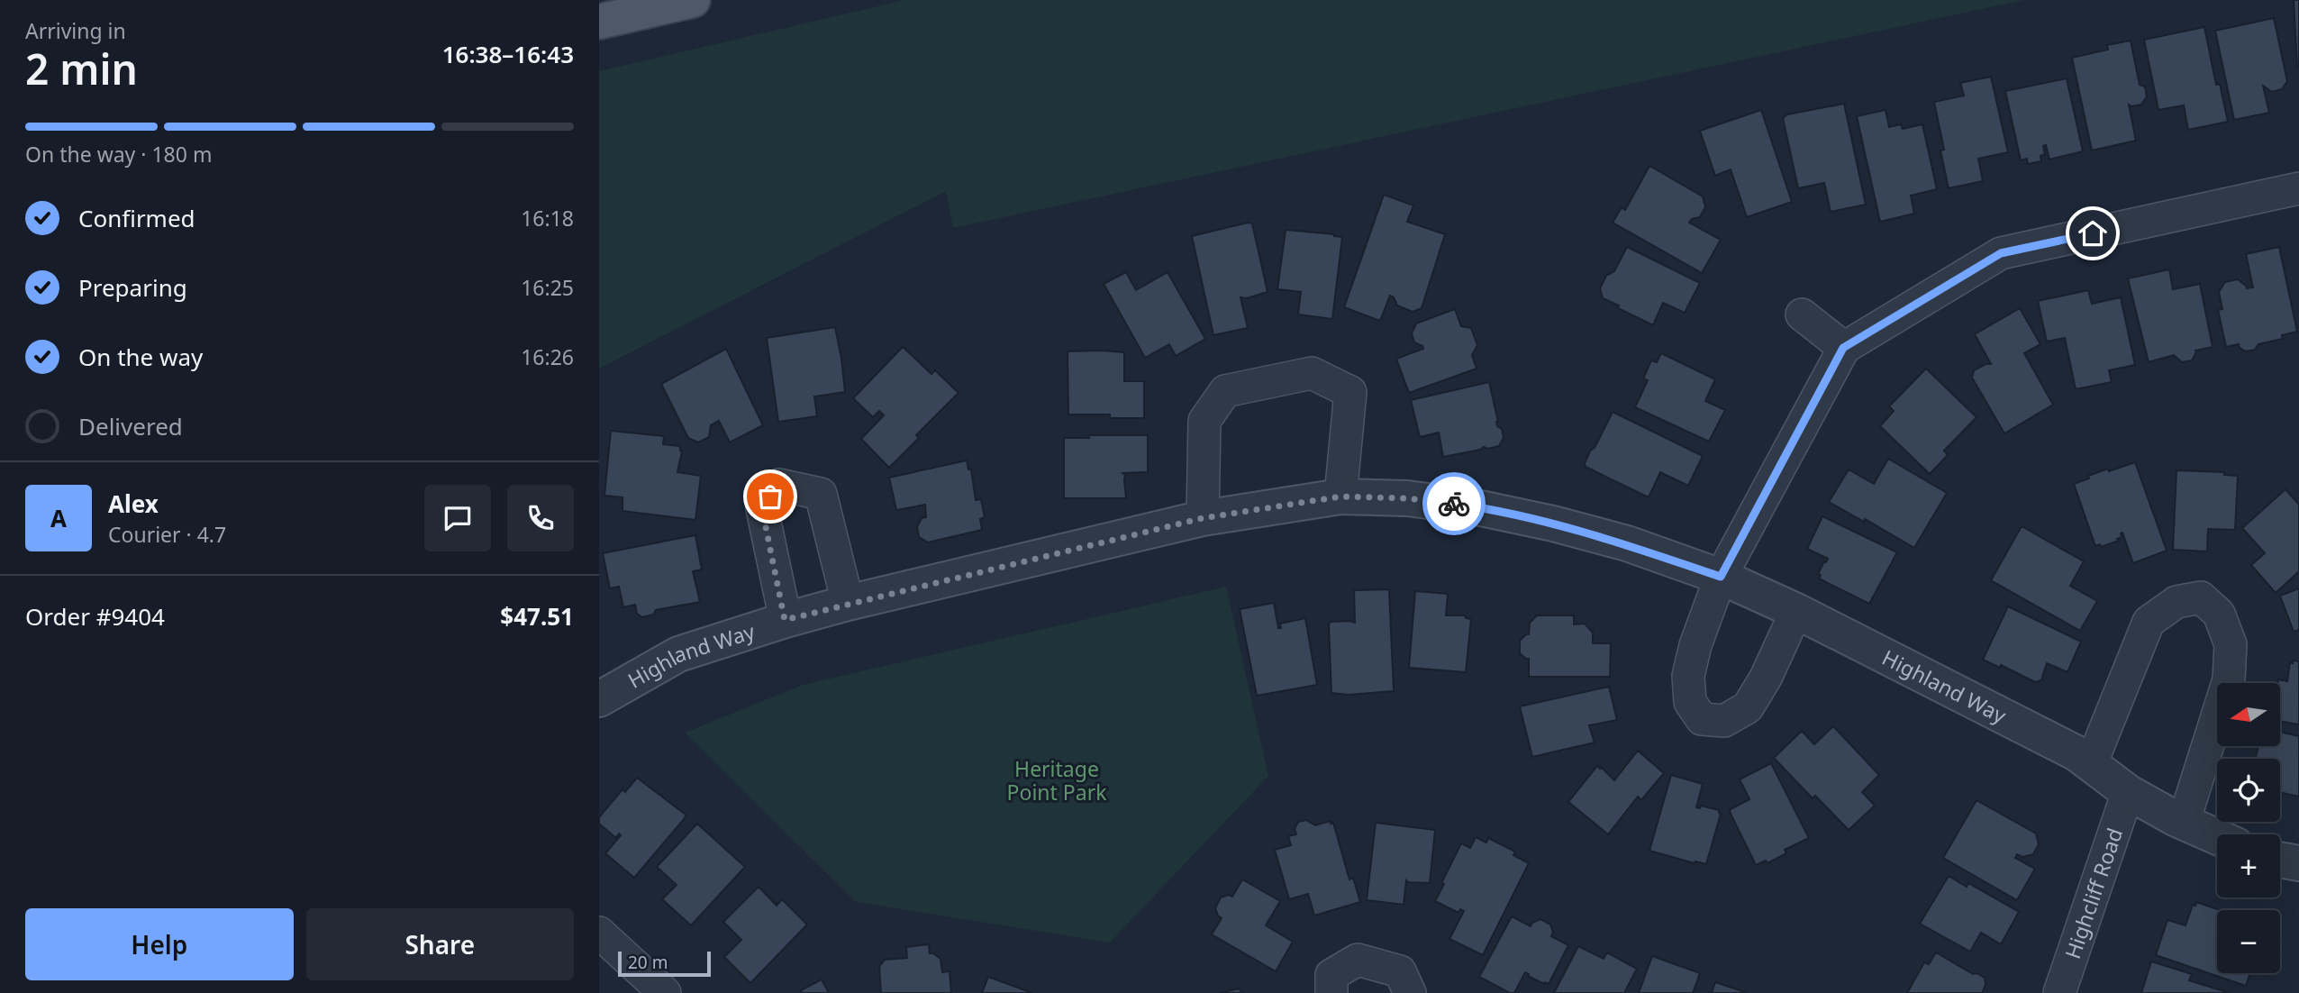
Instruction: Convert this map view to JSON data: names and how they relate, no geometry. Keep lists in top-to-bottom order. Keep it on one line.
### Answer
{"streets":{"street":["Highland Way","Highcliff Road"]},"crossings":[["Highland Way","Highcliff Road"]],"parks":["Heritage Point Park"],"scale_bar":"20 m","north":"left","page":{"heading":["2 min","Arriving in","16:38–16:43"],"panel":["Alex","Courier · 4.7","Order #9404","$47.51"],"bar":"On the way · 180 m","list":[["Confirmed","16:18"],["Preparing","16:25"],["On the way","16:26"],"Delivered"],"round":"A","map_buttons":["+","−"],"buttons":["Help","Share"],"scale":"20 m"}}
